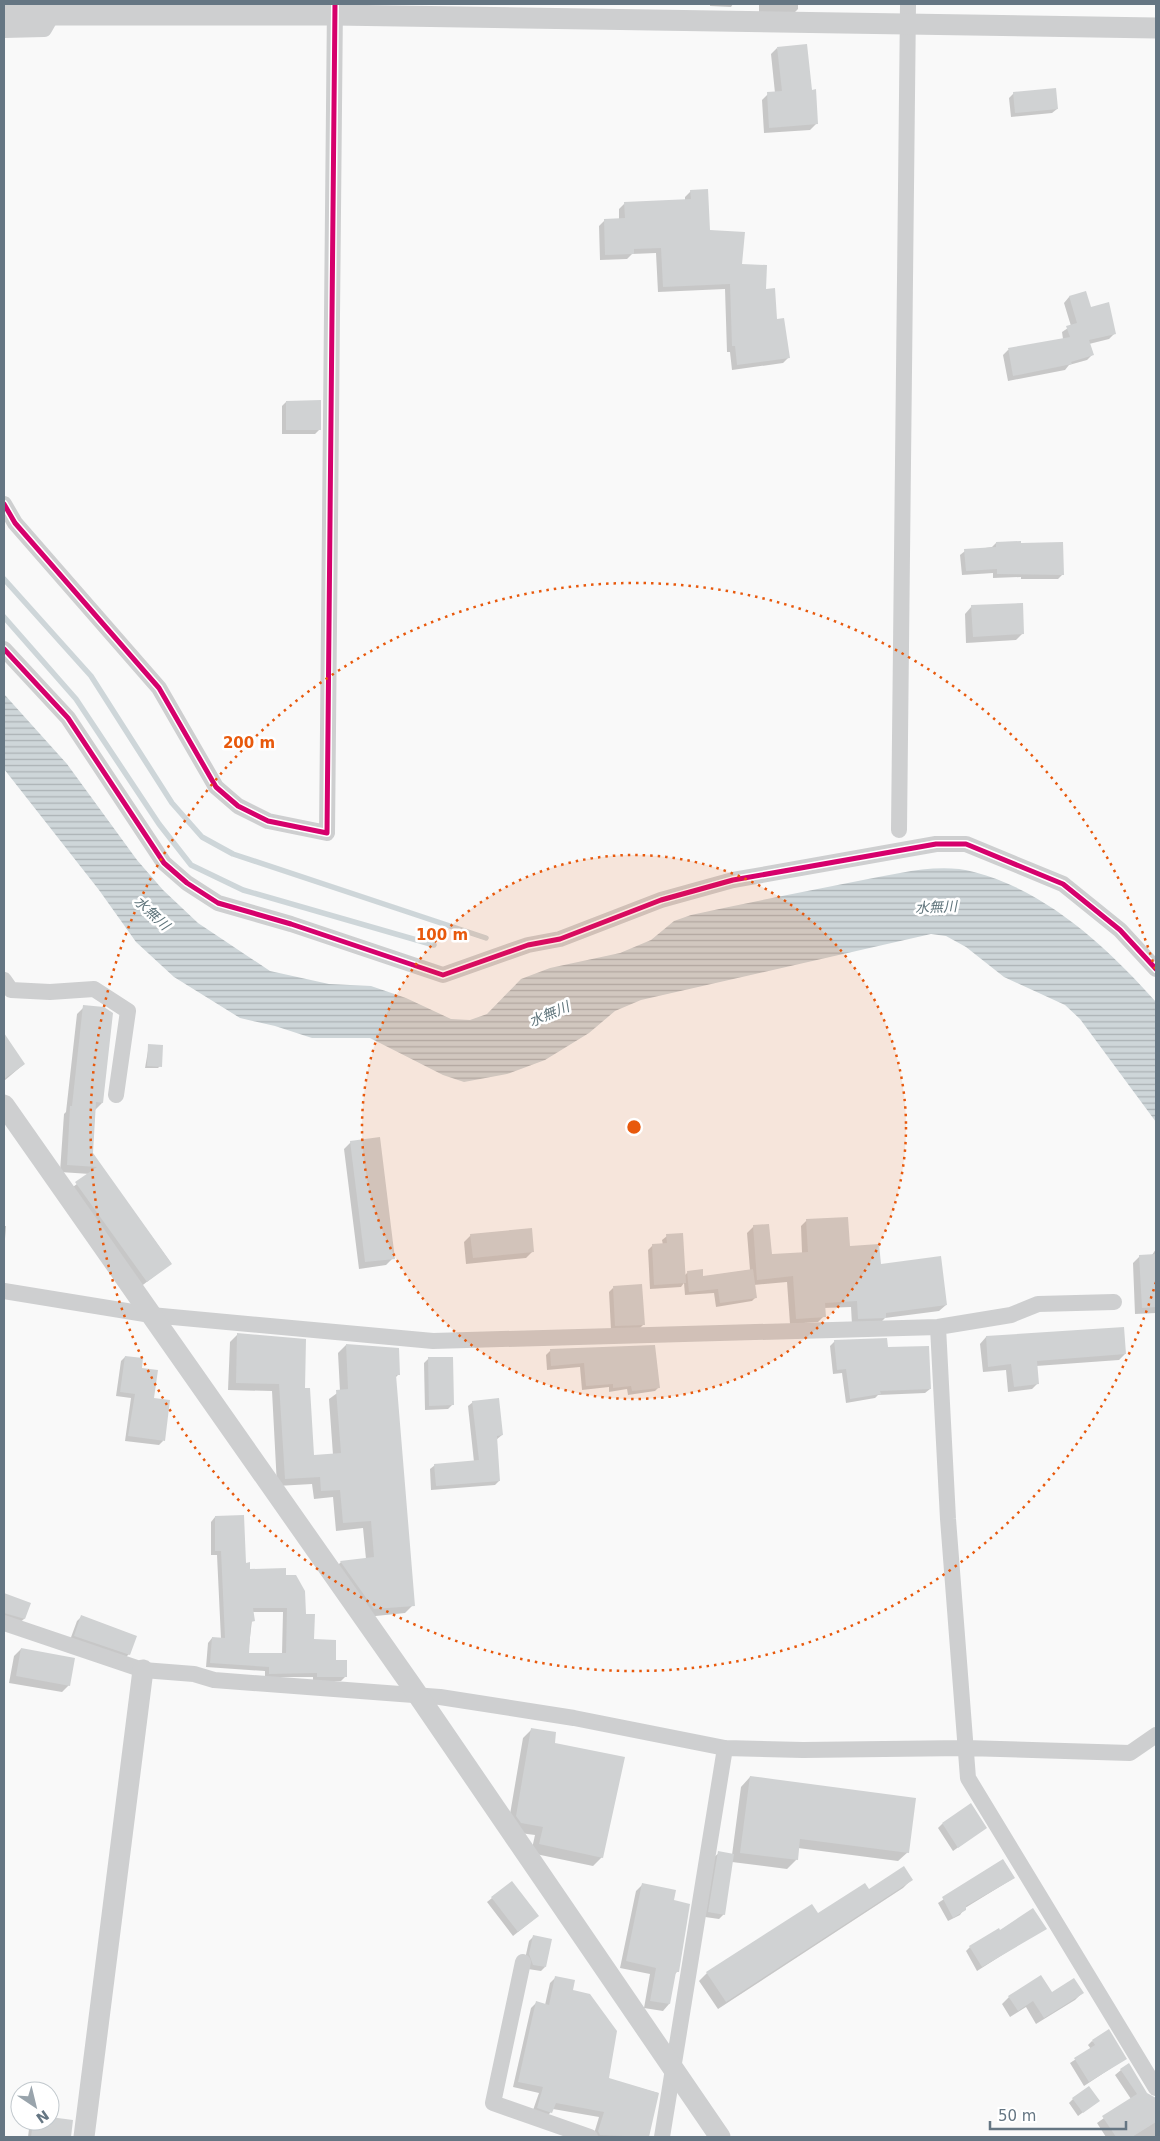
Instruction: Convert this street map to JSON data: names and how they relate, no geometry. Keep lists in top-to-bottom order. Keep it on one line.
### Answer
{"water":["水無川"],"scale_bar":"50 m","north":"bottom right","rings":["200 m","100 m"]}
